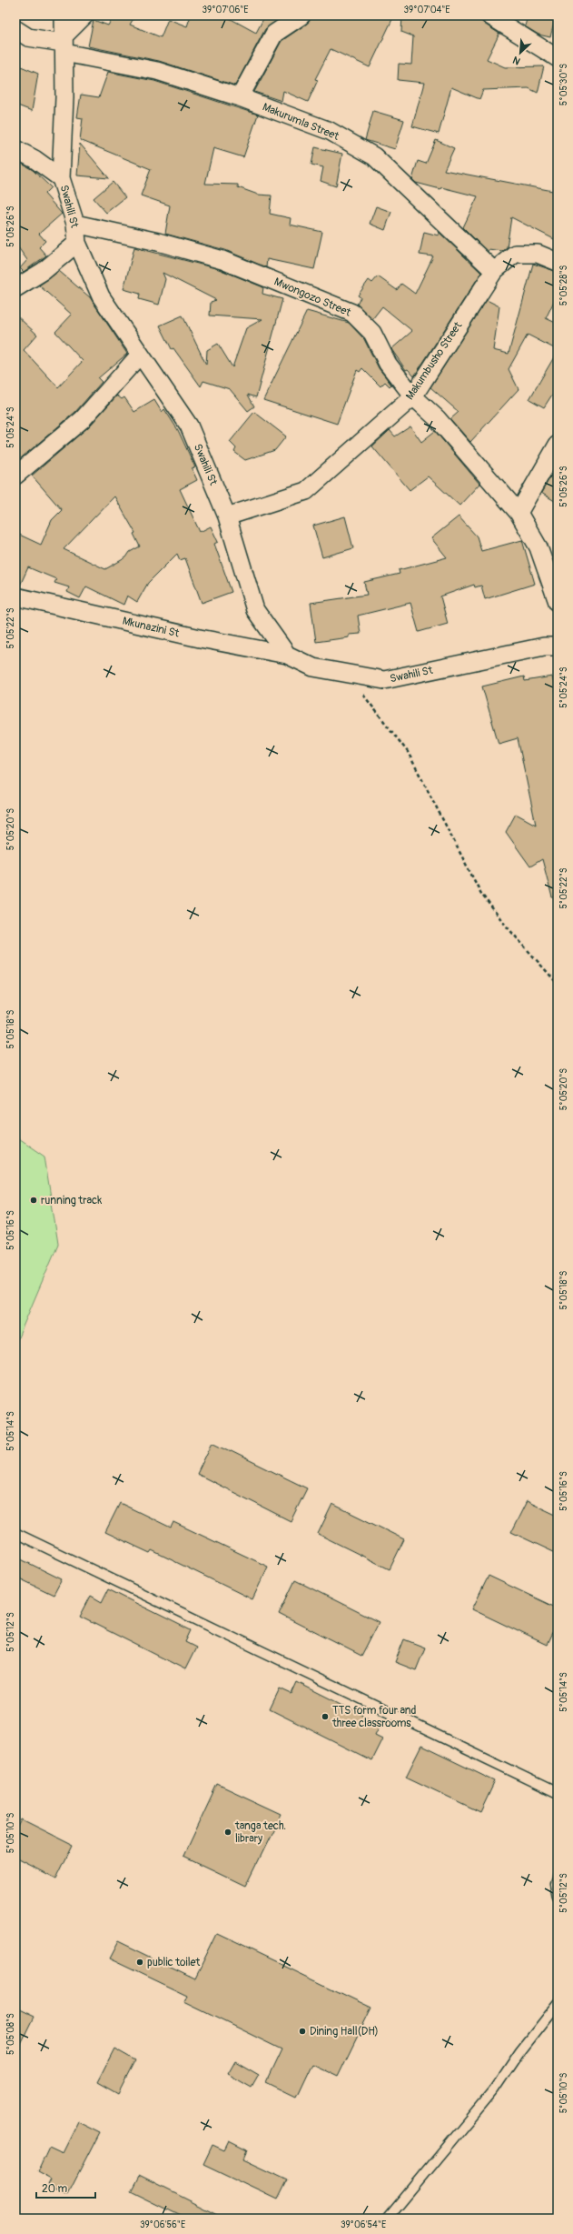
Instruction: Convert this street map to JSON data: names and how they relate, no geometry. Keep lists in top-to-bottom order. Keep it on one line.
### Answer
{"streets":{"street":["Makurumla Street","Swahili St","Mwongozo Street","Makumbusho Street","Mkunazini St"]},"crossings":[["Makurumla Street","Swahili St"],["Makurumla Street","Makumbusho Street"],["Swahili St","Mwongozo Street"],["Swahili St","Makumbusho Street"],["Swahili St","Mkunazini St"],["Mwongozo Street","Makumbusho Street"]],"places":["running track","TTS form four and three classrooms","tanga tech. library","public toilet","Dining Hall(DH)"],"scale_bar":"20 m","north":"bottom left","coordinates":["39°07'06\"E","39°07'04\"E","5°05'30\"S","5°05'26\"S","5°05'28\"S","5°05'24\"S","5°05'22\"S","5°05'20\"S","5°05'18\"S","5°05'16\"S","5°05'14\"S","5°05'12\"S","5°05'10\"S","5°05'08\"S","39°06'56\"E","39°06'54\"E"]}
